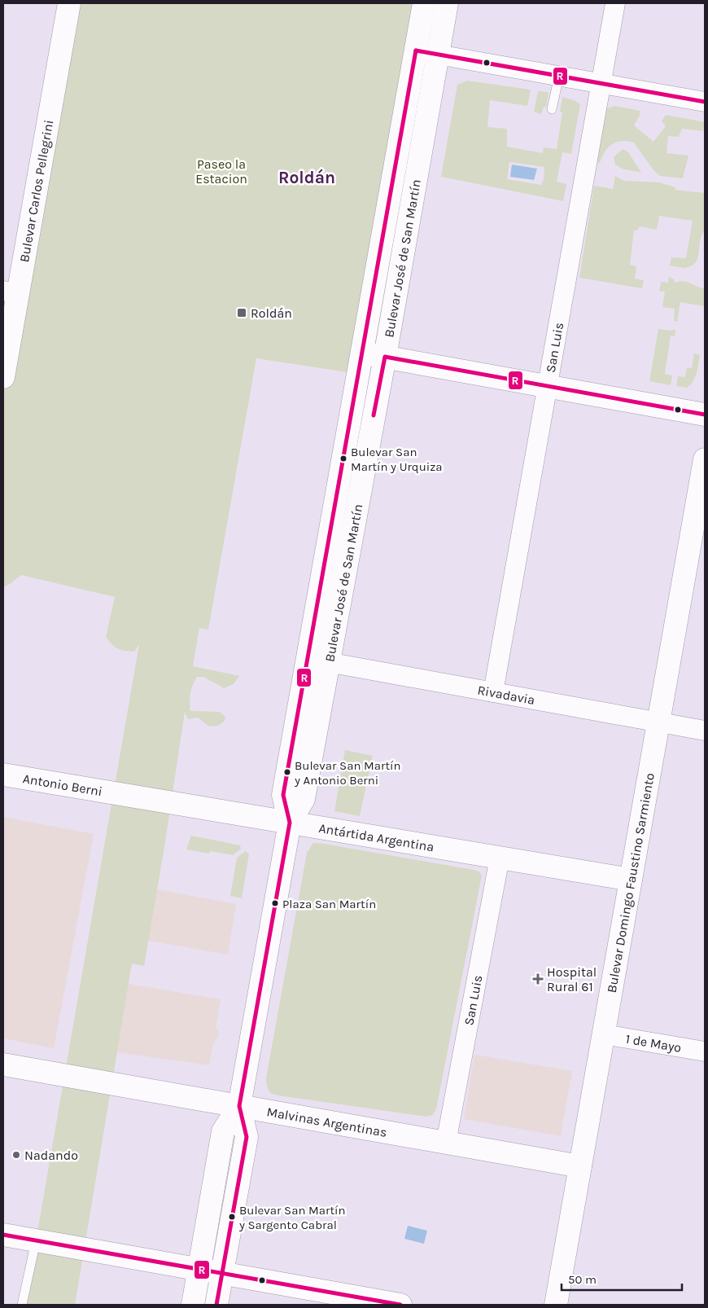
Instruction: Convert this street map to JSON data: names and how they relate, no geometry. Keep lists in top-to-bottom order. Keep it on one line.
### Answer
{"streets":{"main road":["Bulevar Carlos Pellegrini","Bulevar José de San Martín","Antonio Berni","Antártida Argentina","Bulevar Domingo Faustino Sarmiento","Malvinas Argentinas"],"street":["San Luis","Rivadavia","1 de Mayo"]},"crossings":[["Bulevar José de San Martín","Rivadavia"],["Bulevar José de San Martín","Antártida Argentina"],["Bulevar José de San Martín","Malvinas Argentinas"],["San Luis","Rivadavia"],["San Luis","Antártida Argentina"],["San Luis","Malvinas Argentinas"],["Rivadavia","Bulevar Domingo Faustino Sarmiento"],["Antonio Berni","Antártida Argentina"],["Antártida Argentina","Bulevar Domingo Faustino Sarmiento"],["Bulevar Domingo Faustino Sarmiento","1 de Mayo"],["Bulevar Domingo Faustino Sarmiento","Malvinas Argentinas"]],"districts":["Roldán"],"parks":["Paseo la Estacion"],"places":{"transit":["Roldán"],"other":["Bulevar San Martín y Urquiza","Bulevar San Martín y Antonio Berni","Plaza San Martín","Nadando","Bulevar San Martín y Sargento Cabral"],"health":["Hospital Rural 61"]},"lines":["transit line R"],"scale_bar":"50 m"}
